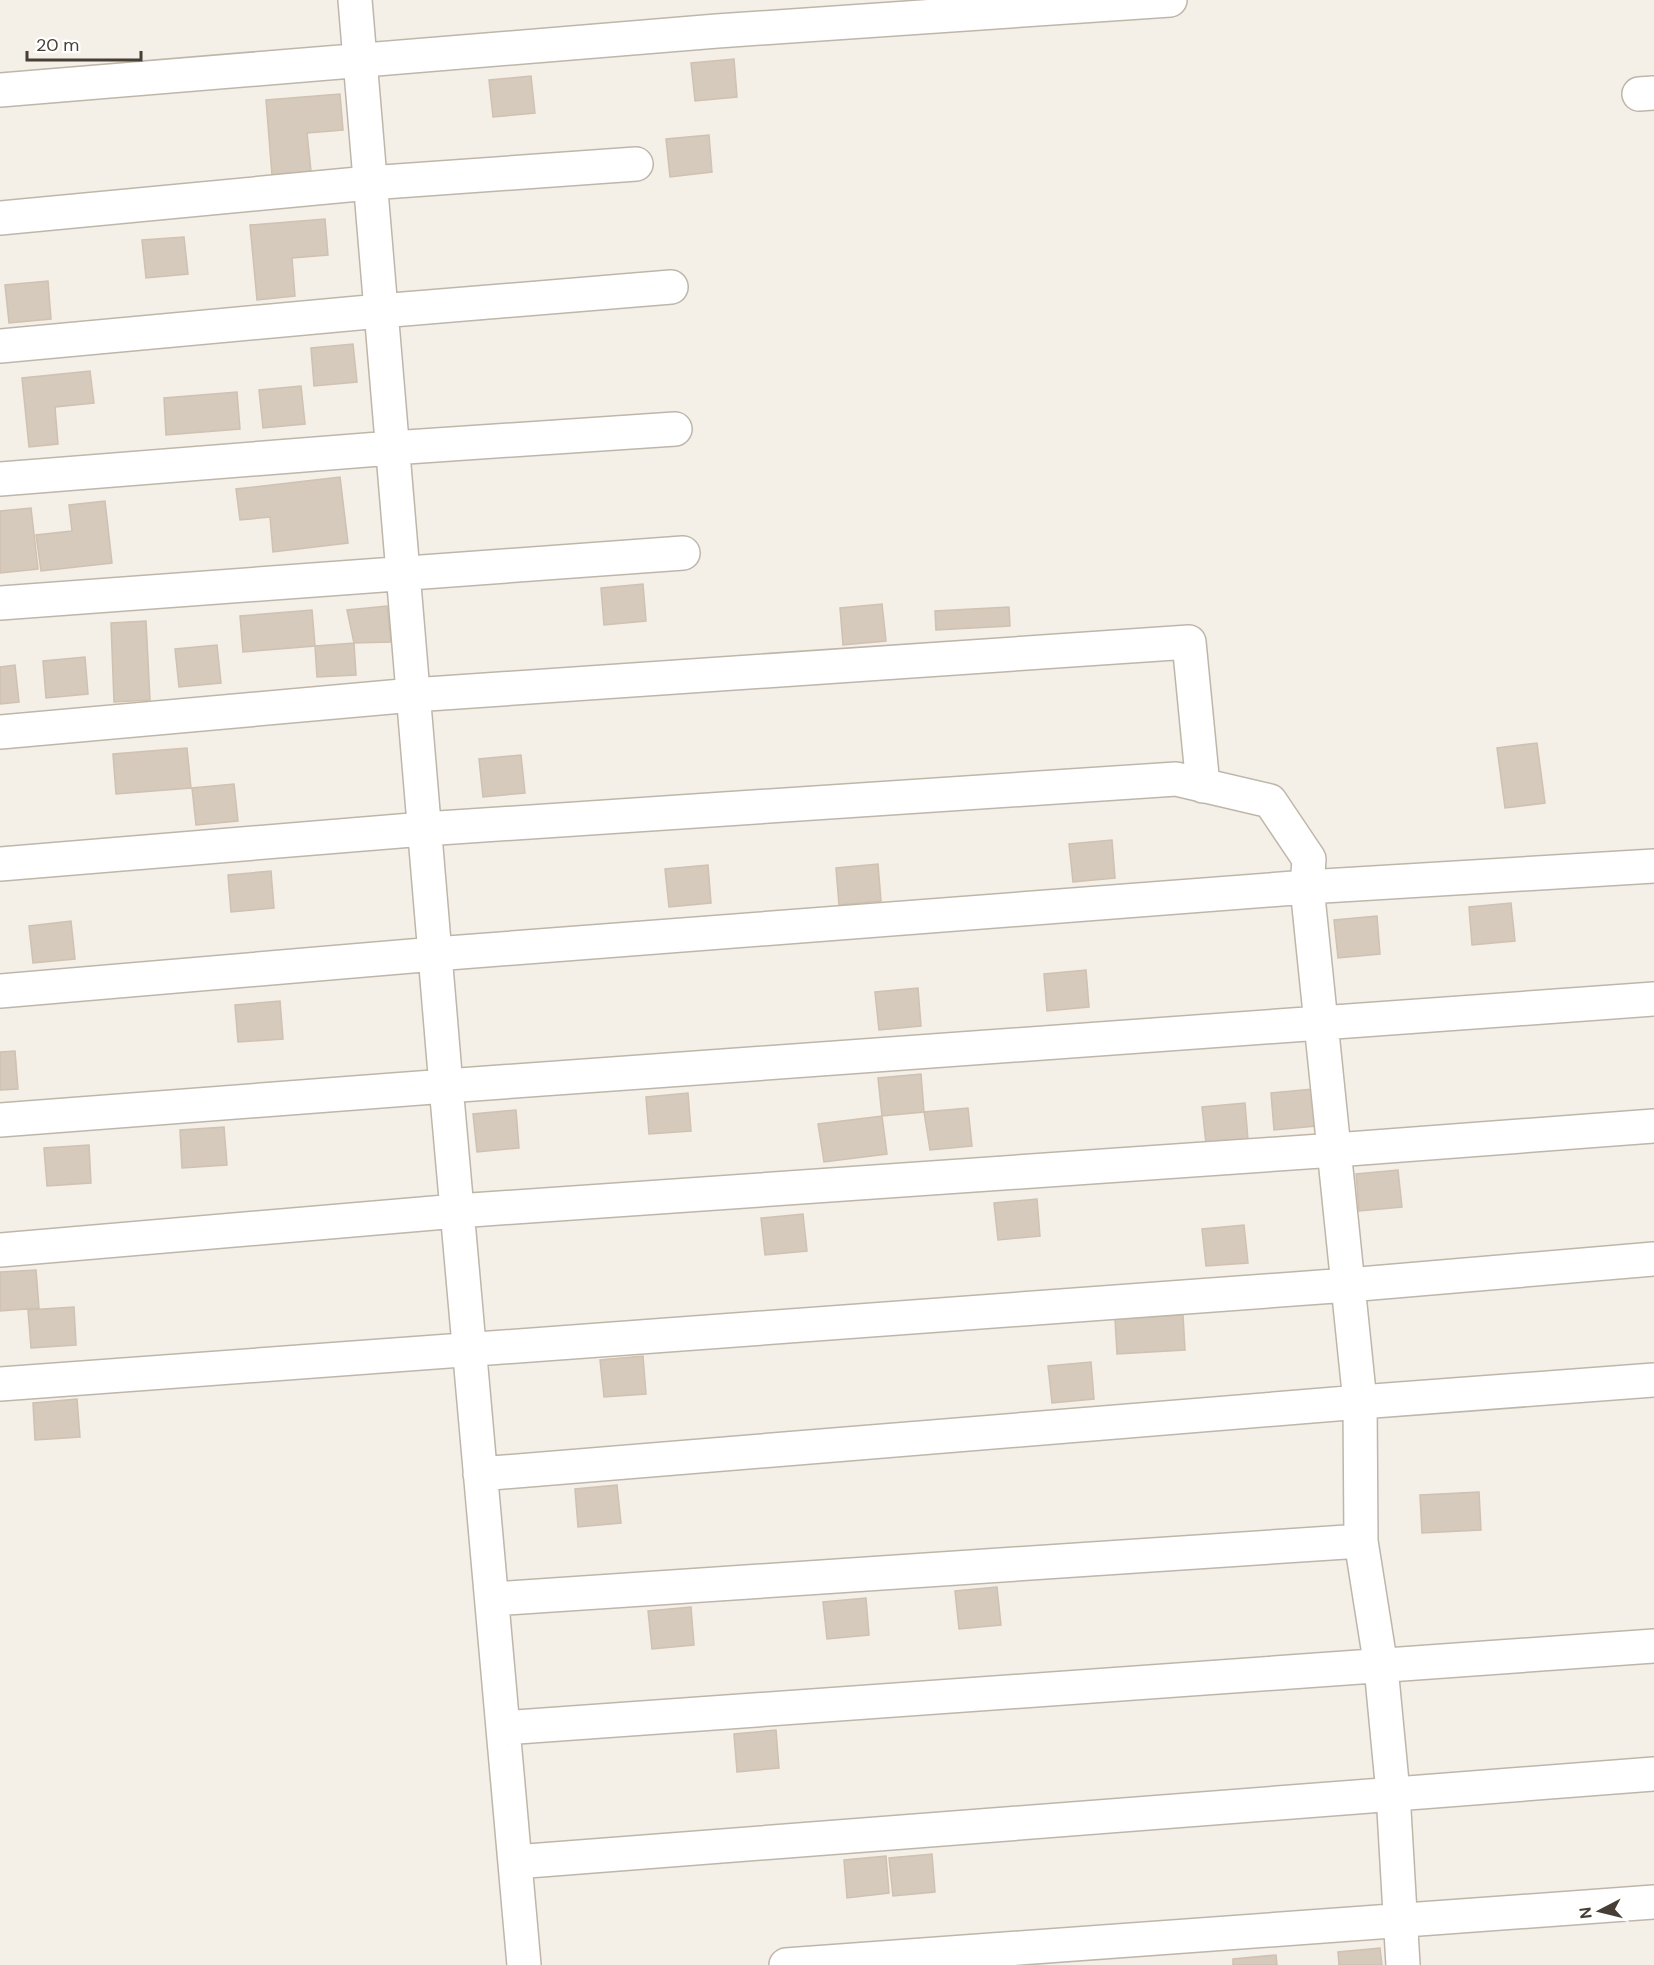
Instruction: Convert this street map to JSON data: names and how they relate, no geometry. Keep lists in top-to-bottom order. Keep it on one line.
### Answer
{"scale_bar":"20 m","north":"left"}
